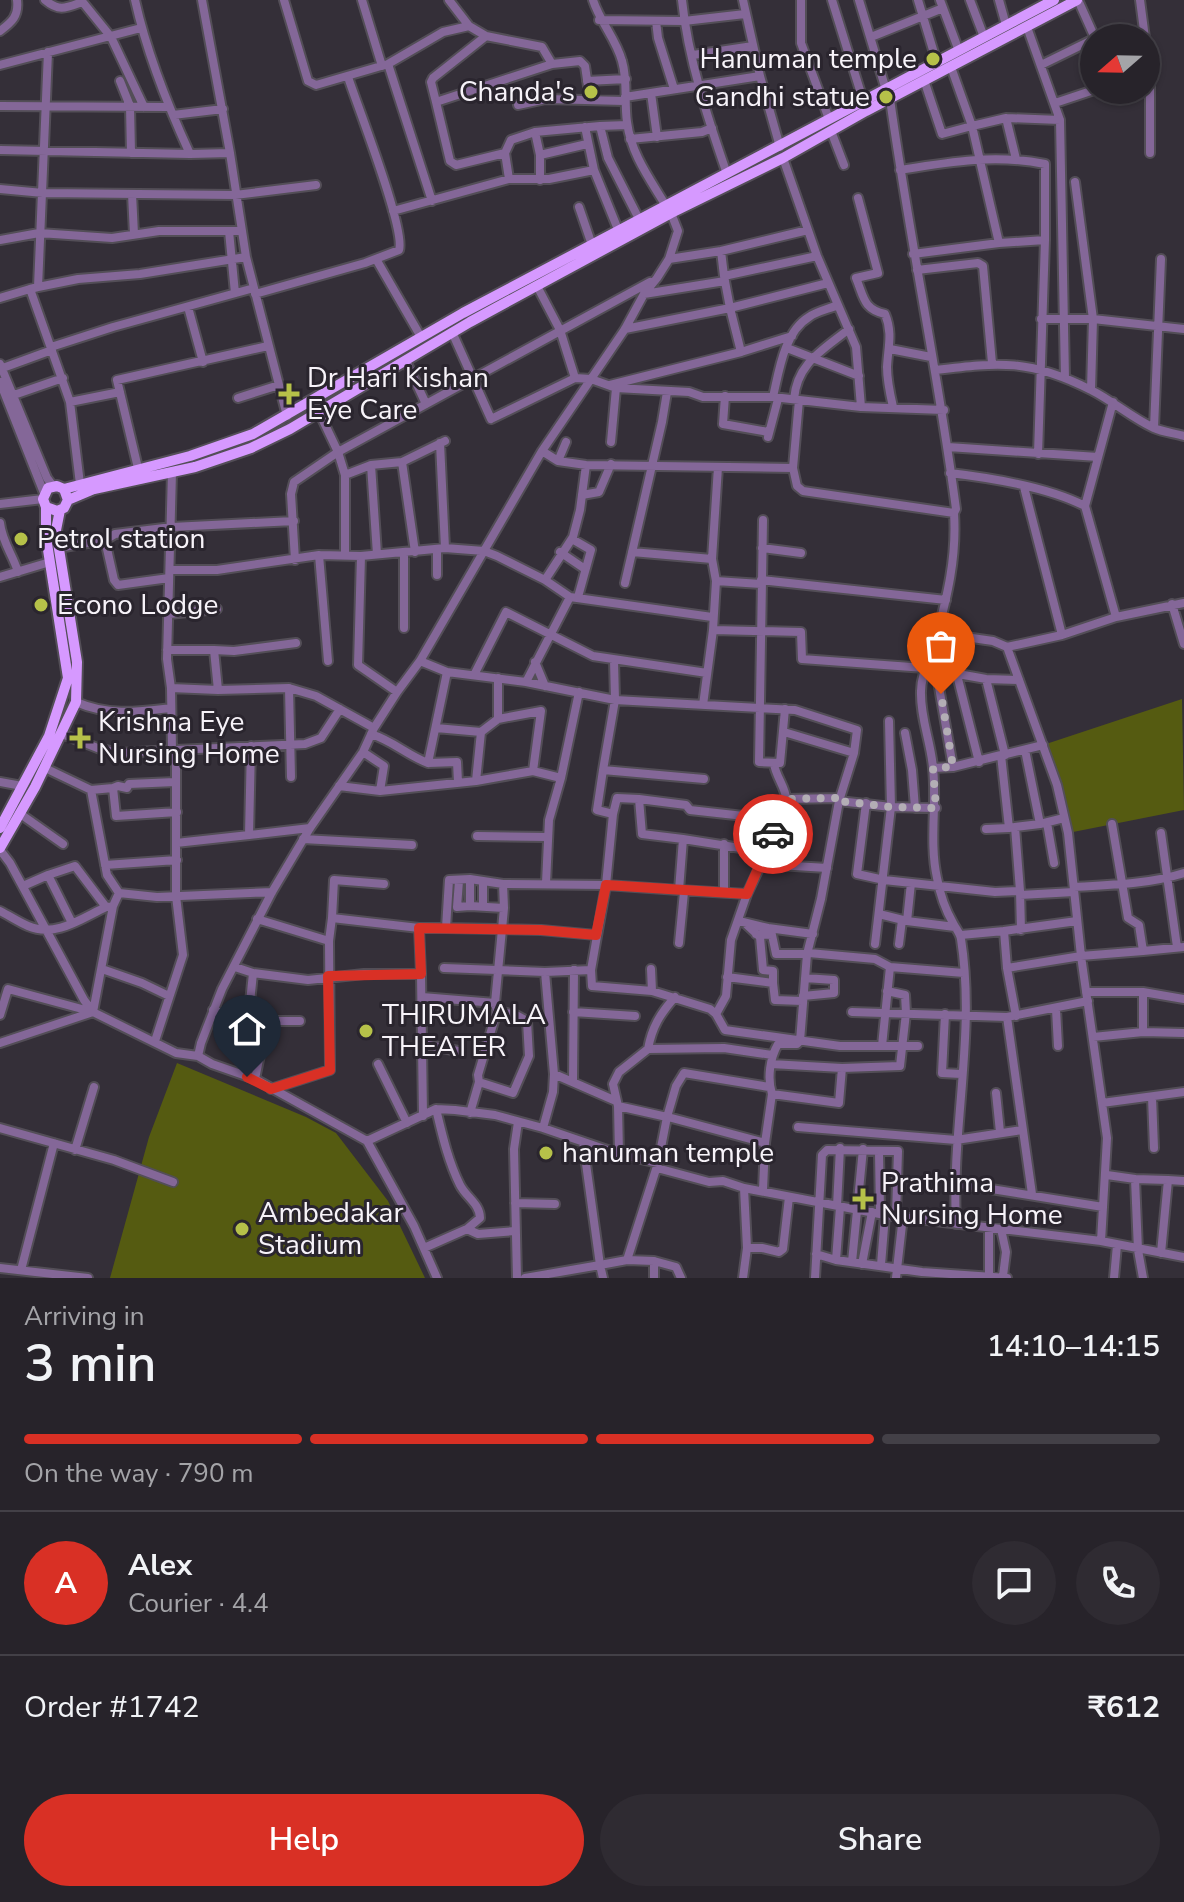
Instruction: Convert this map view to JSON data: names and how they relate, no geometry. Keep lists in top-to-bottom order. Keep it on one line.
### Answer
{"places":{"other":["Hanuman temple","Chanda's","Gandhi statue","Petrol station","Econo Lodge","THIRUMALA THEATER","hanuman temple","Ambedakar Stadium"],"health":["Dr Hari Kishan Eye Care","Krishna Eye Nursing Home","Prathima Nursing Home"]},"north":"left","page":{"heading":["3 min","Arriving in","14:10–14:15"],"panel":["Alex","Courier · 4.4","Order #1742","₹612"],"bar":"On the way · 790 m","round":"A","buttons":["Help","Share"]}}
